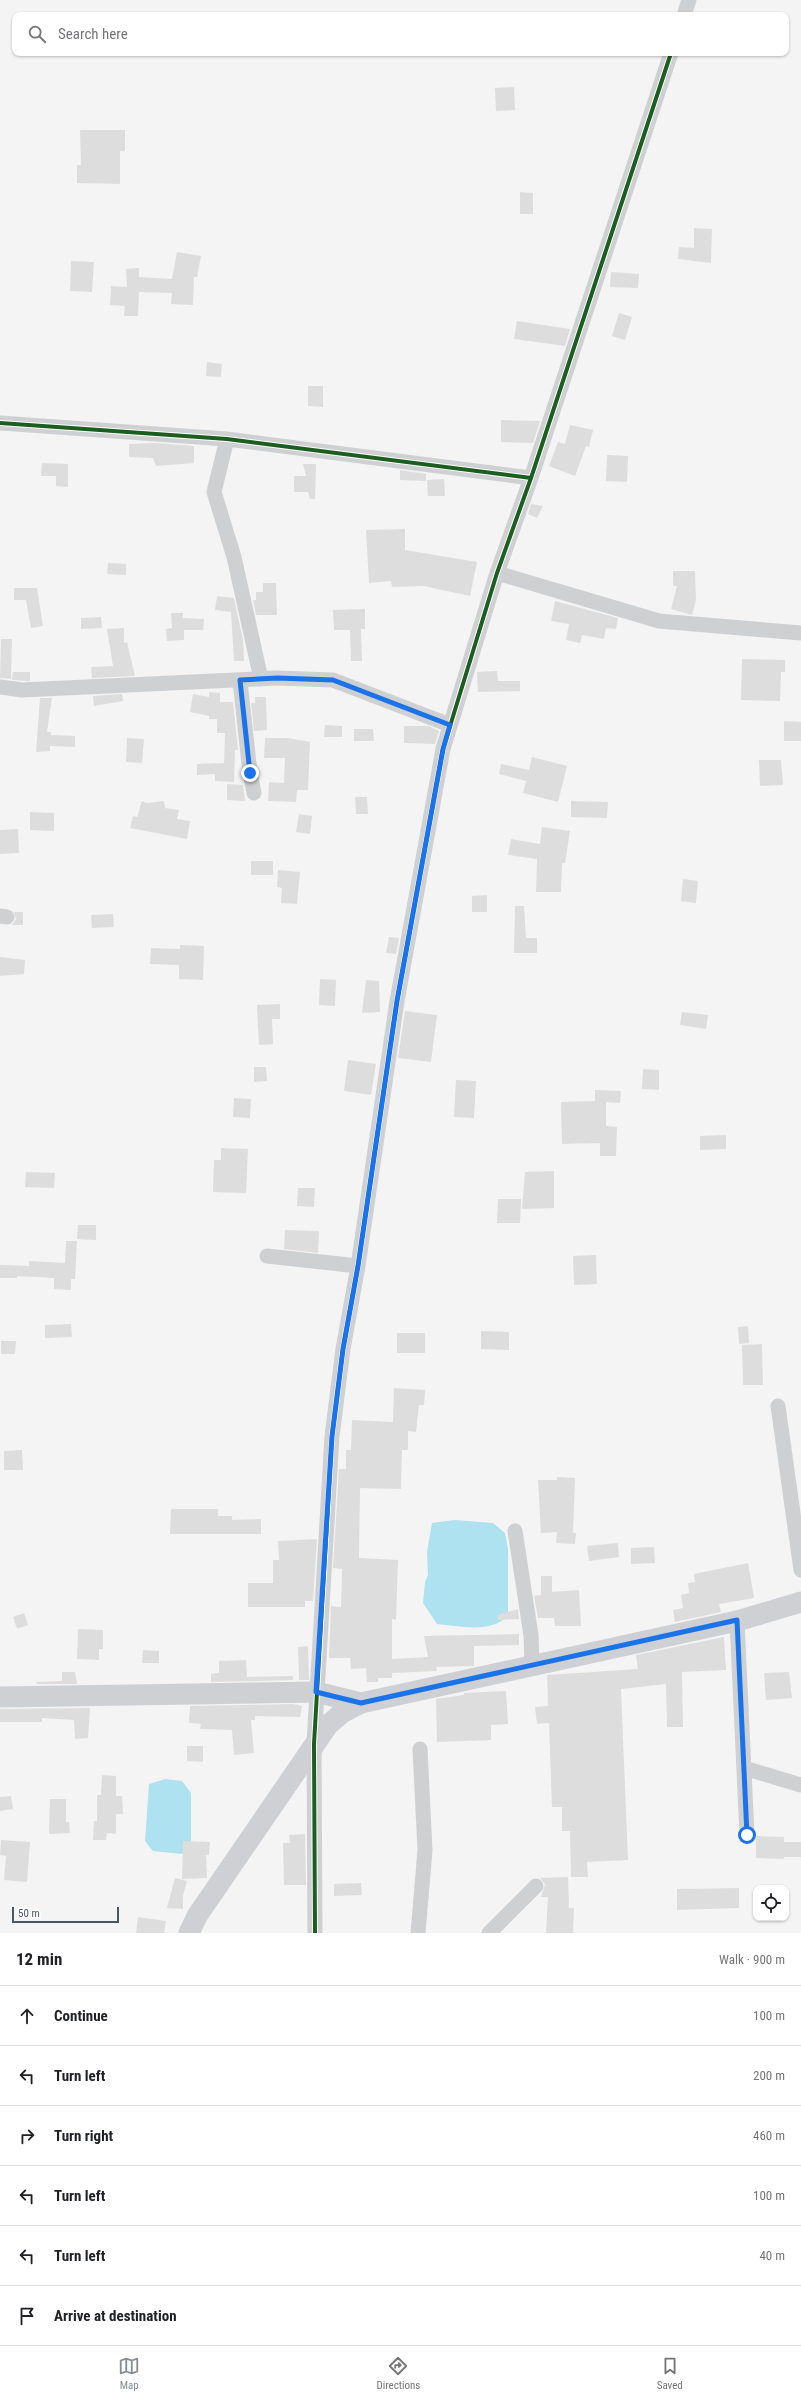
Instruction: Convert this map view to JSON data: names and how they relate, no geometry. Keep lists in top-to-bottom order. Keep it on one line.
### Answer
{"scale_bar":"50 m","page":{"search":"Search here","scale":"50 m","heading":["12 min","Walk · 900 m"],"list":[["Continue","100 m"],["Turn left","200 m"],["Turn right","460 m"],["Turn left","100 m"],["Turn left","40 m"],"Arrive at destination"],"nav":["Map","Directions","Saved"]}}
